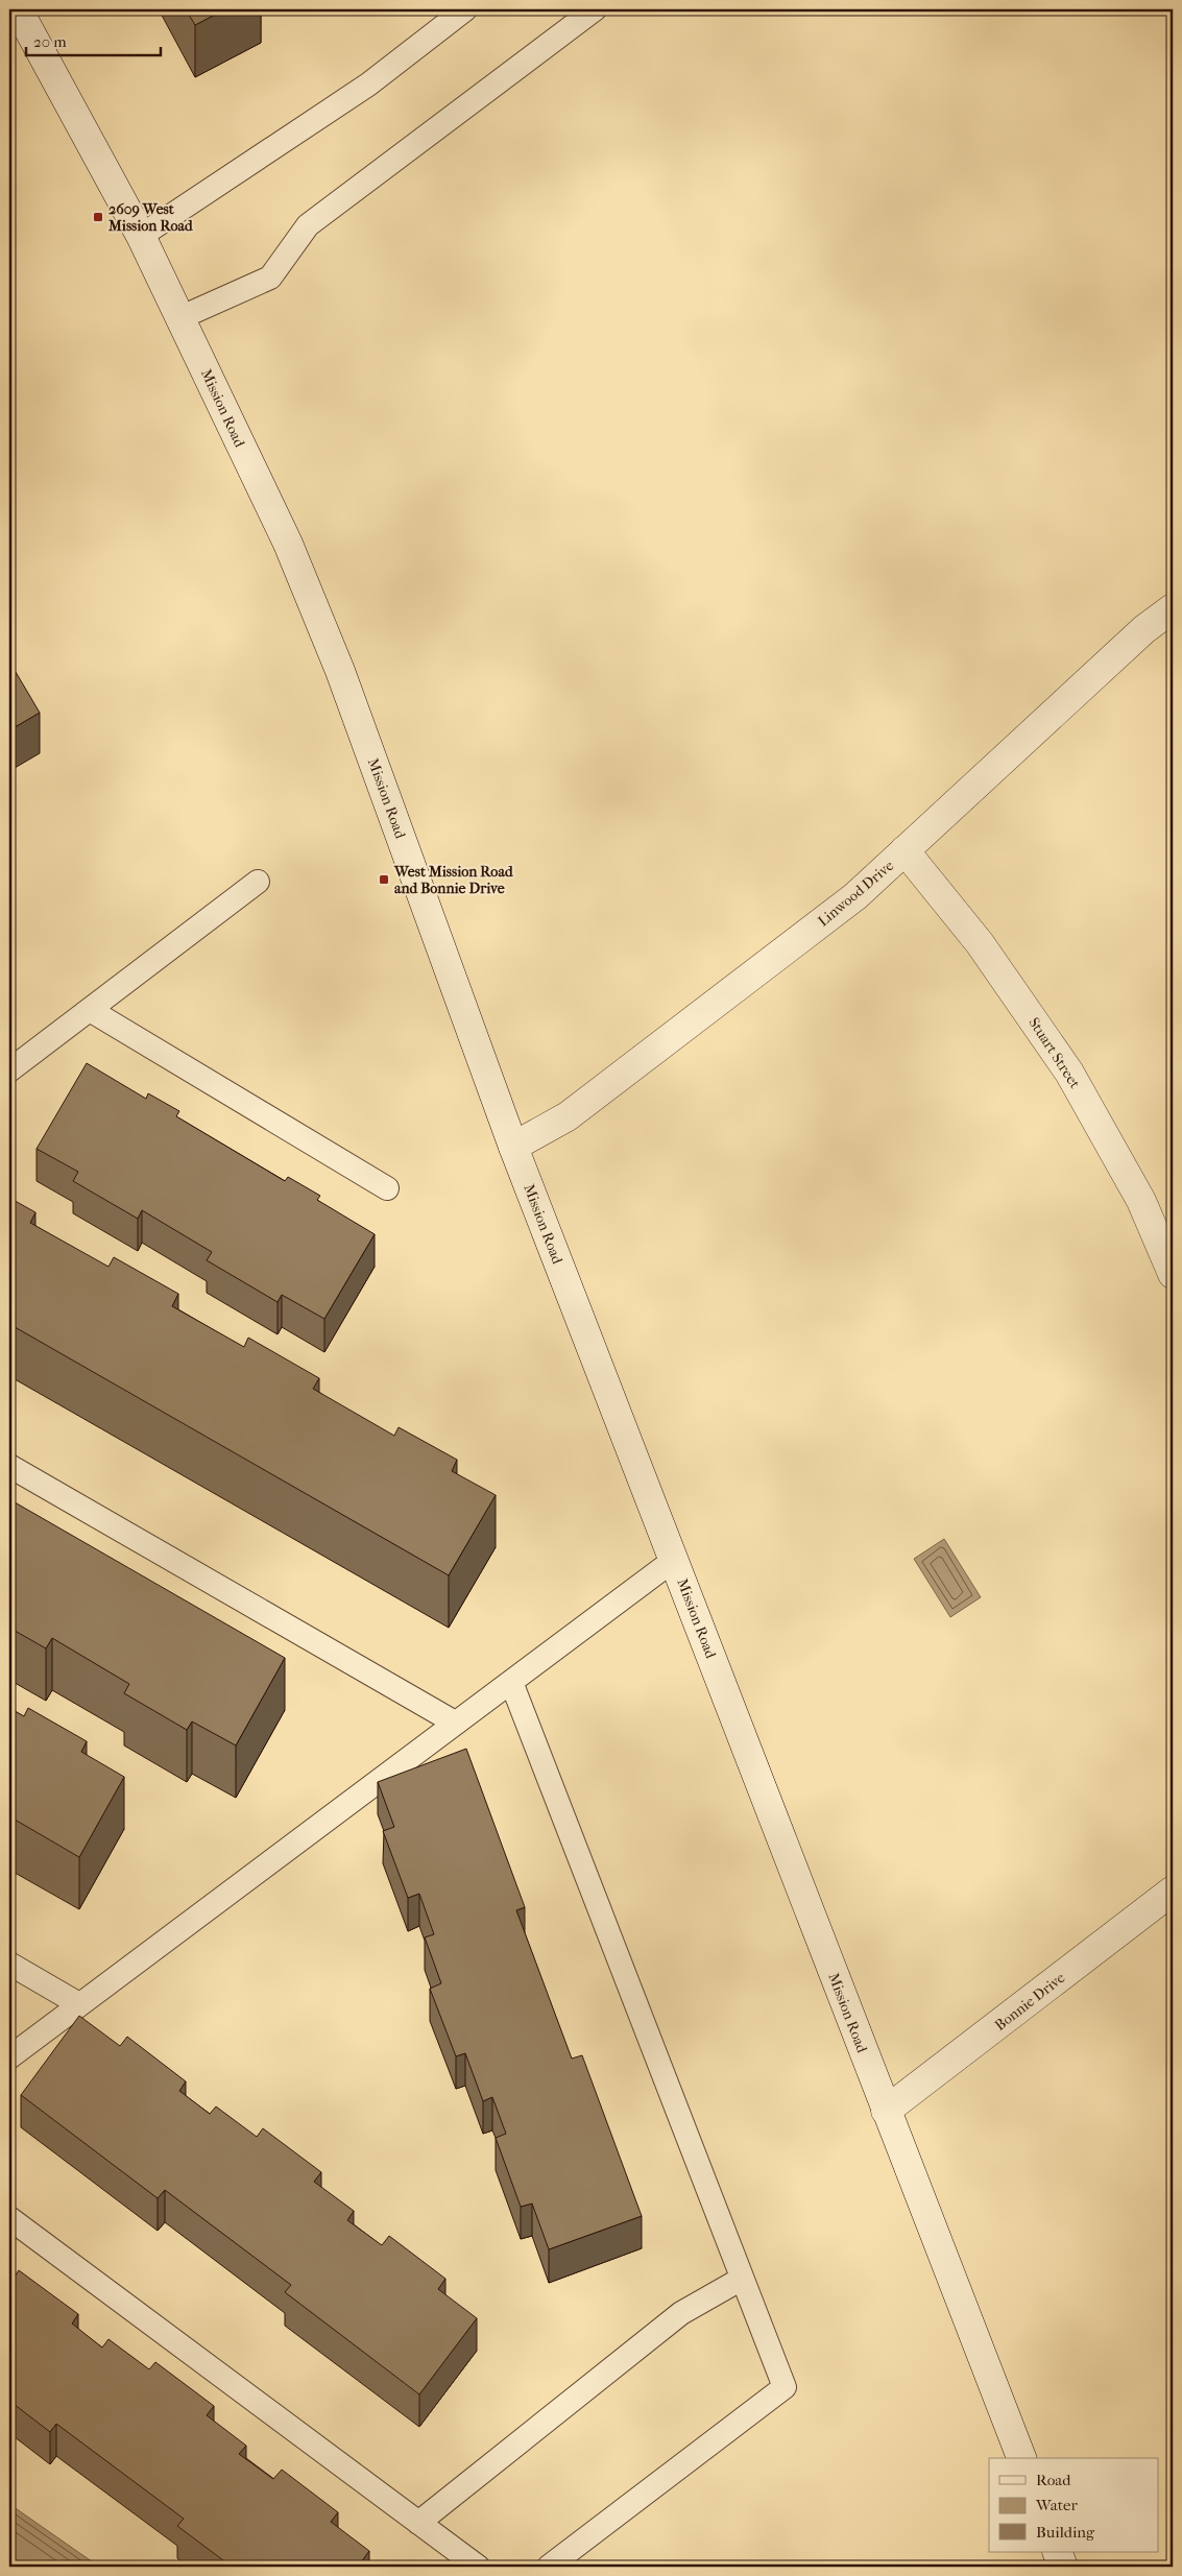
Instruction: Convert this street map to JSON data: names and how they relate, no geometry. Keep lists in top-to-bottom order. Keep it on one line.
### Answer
{"streets":{"street":["Mission Road","Linwood Drive","Stuart Street","Bonnie Drive"]},"crossings":[["Mission Road","Linwood Drive"],["Mission Road","Bonnie Drive"],["Linwood Drive","Stuart Street"]],"places":{"transit":["2609 West Mission Road","West Mission Road and Bonnie Drive"]},"legend":["Road","Water","Building"],"scale_bar":"20 m"}
